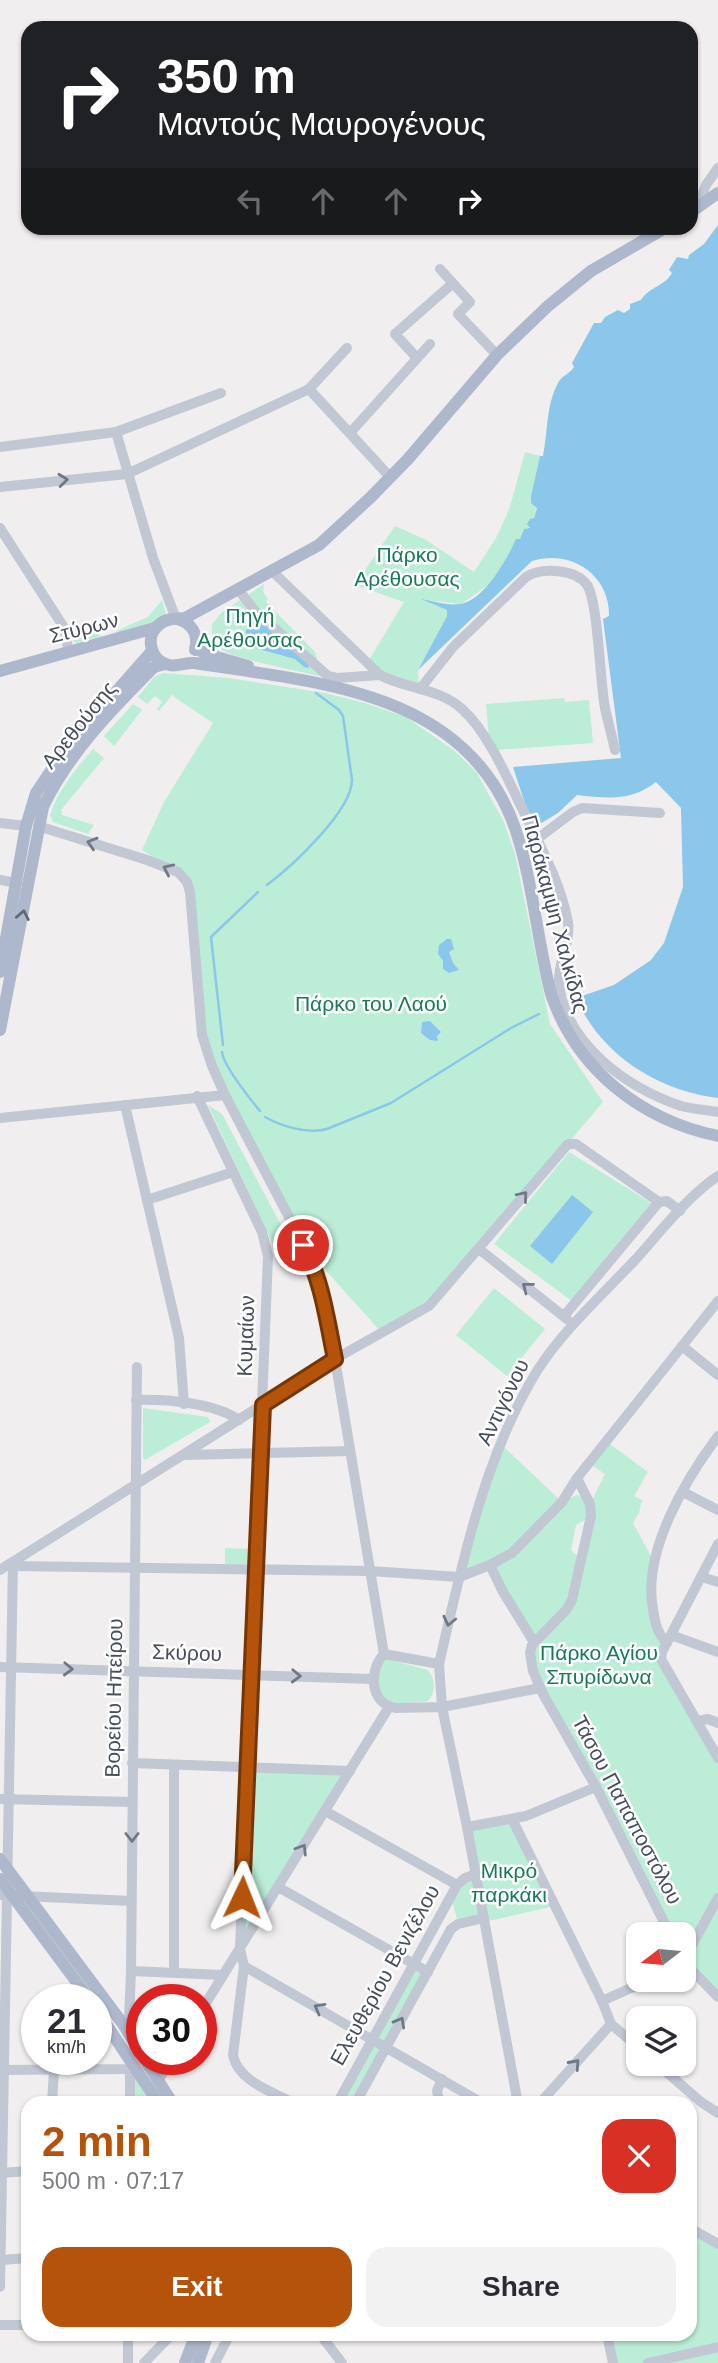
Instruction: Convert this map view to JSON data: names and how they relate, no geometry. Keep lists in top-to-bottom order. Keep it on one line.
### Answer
{"streets":{"main road":["Στύρων","Αρεθούσης","Παράκαμψη Χαλκίδας"],"street":["Κυμαίων","Αντιγόνου","Σκύρου","Βορείου Ηπείρου","Τάσου Παπαποστόλου","Ελευθερίου Βενιζέλου"]},"crossings":[["Στύρων","Αρεθούσης"],["Στύρων","Παράκαμψη Χαλκίδας"],["Αρεθούσης","Παράκαμψη Χαλκίδας"],["Κυμαίων","Σκύρου"],["Αντιγόνου","Ελευθερίου Βενιζέλου"],["Σκύρου","Βορείου Ηπείρου"]],"parks":["Πάρκο Αρέθουσας","Πηγή Αρέθουσας","Πάρκο του Λαού","Πάρκο Αγίου Σπυρίδωνα","Μικρό παρκάκι"],"north":"left","page":{"turn":["350 m","Μαντούς Μαυρογένους"],"speed":"21 km/h","limit":"30","heading":["2 min","500 m · 07:17"],"buttons":["Exit","Share"]}}
